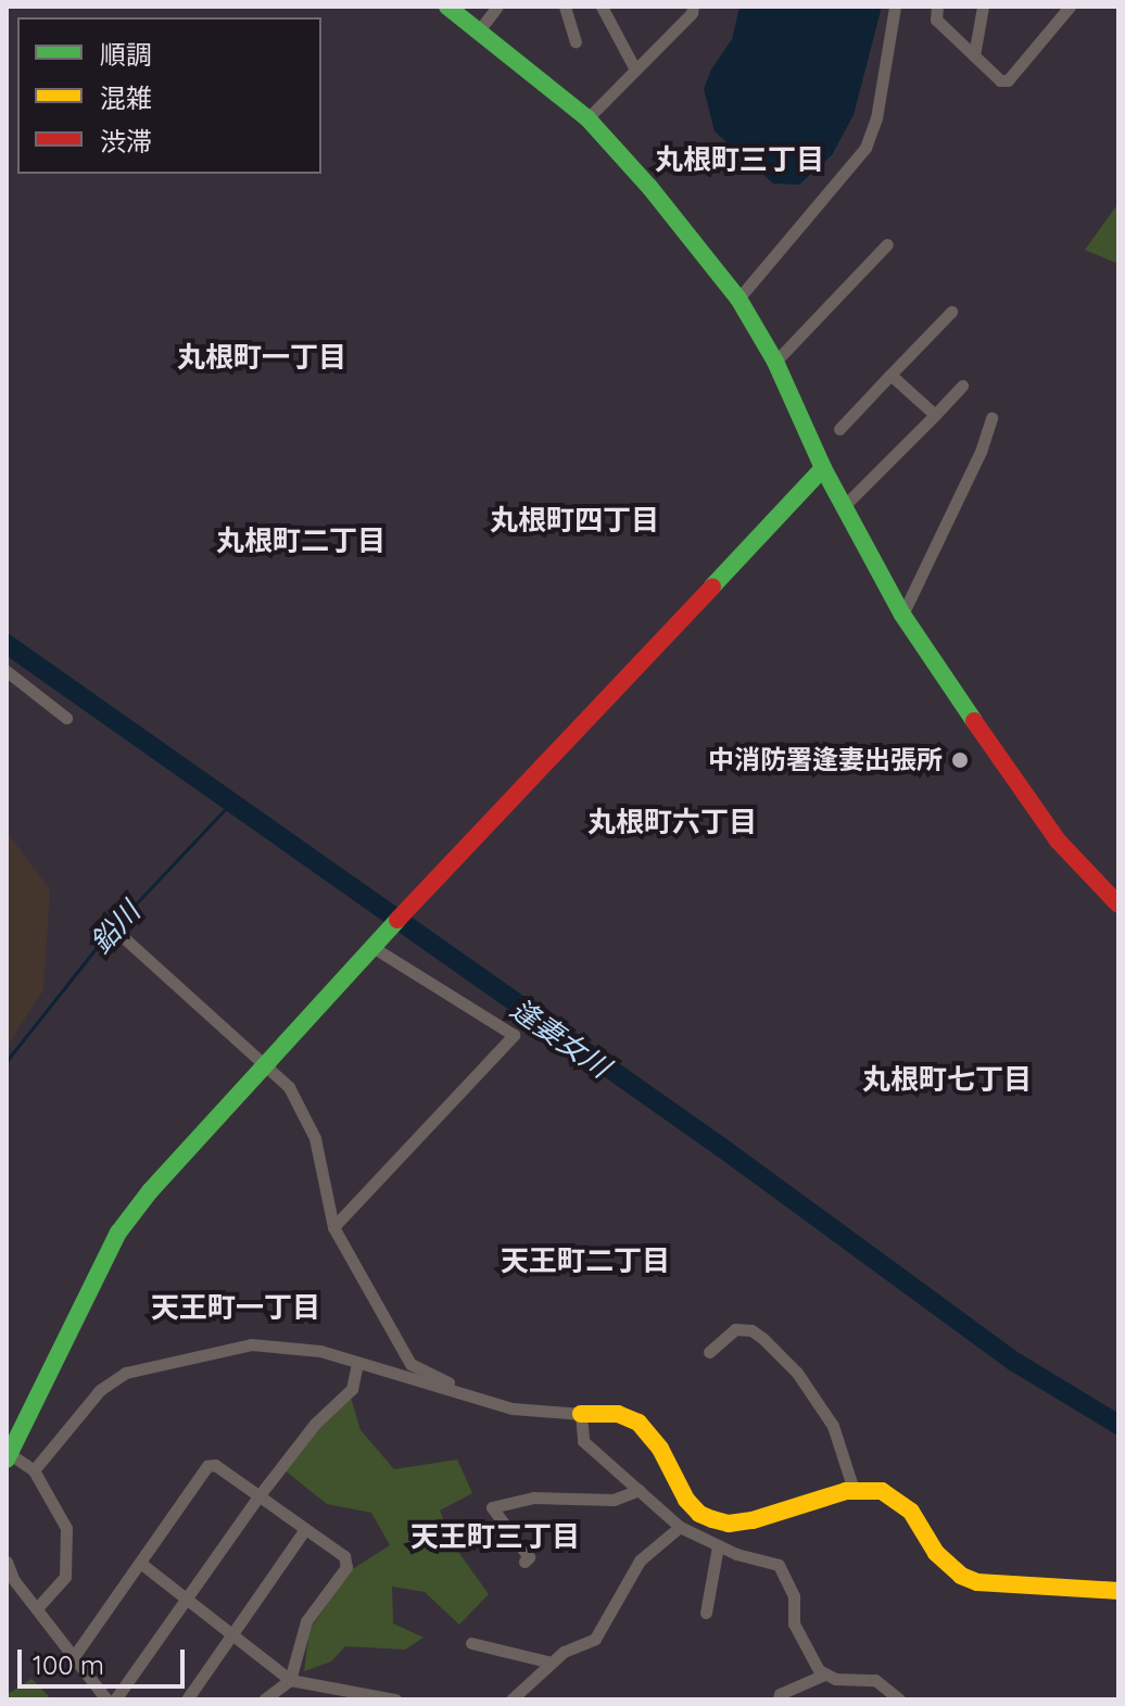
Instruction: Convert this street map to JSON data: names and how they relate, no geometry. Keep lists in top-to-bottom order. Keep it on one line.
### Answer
{"districts":["丸根町三丁目","丸根町一丁目","丸根町四丁目","丸根町二丁目","丸根町六丁目","丸根町七丁目","天王町二丁目","天王町一丁目","天王町三丁目"],"water":["鉛川","逢妻女川"],"places":["中消防署逢妻出張所"],"legend":["順調","混雑","渋滞"],"scale_bar":"100 m"}
